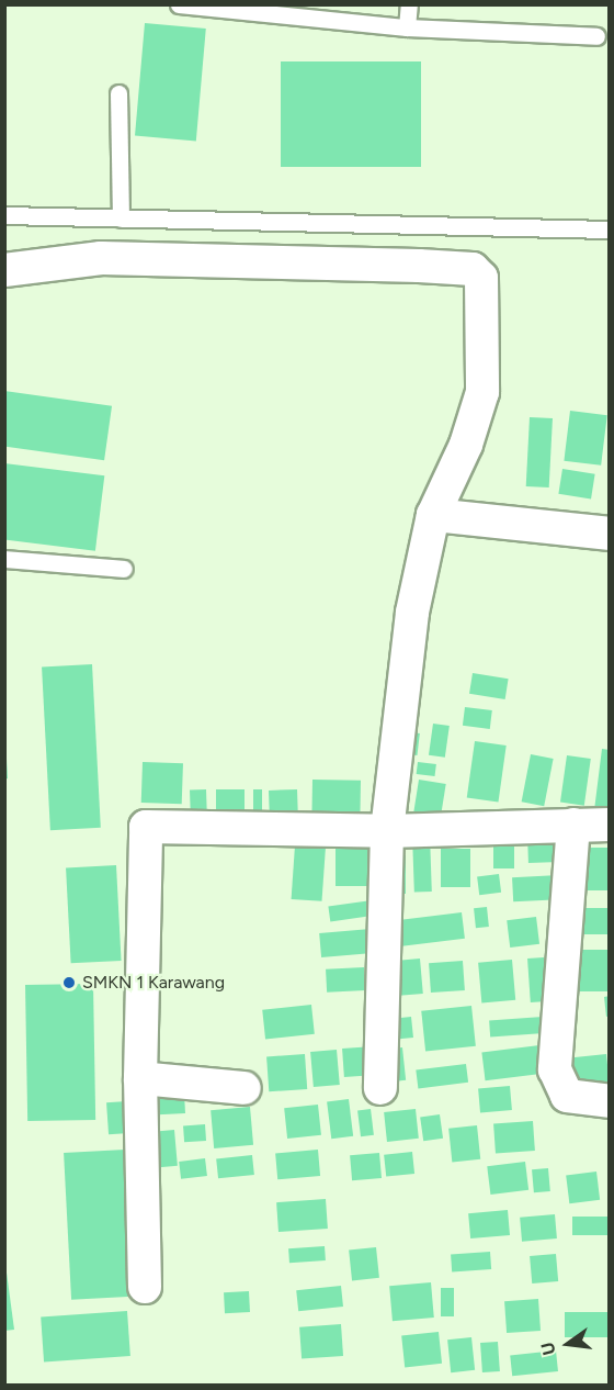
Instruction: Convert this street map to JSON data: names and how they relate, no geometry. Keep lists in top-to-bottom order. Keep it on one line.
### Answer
{"places":["SMKN 1 Karawang"],"north":"left"}
